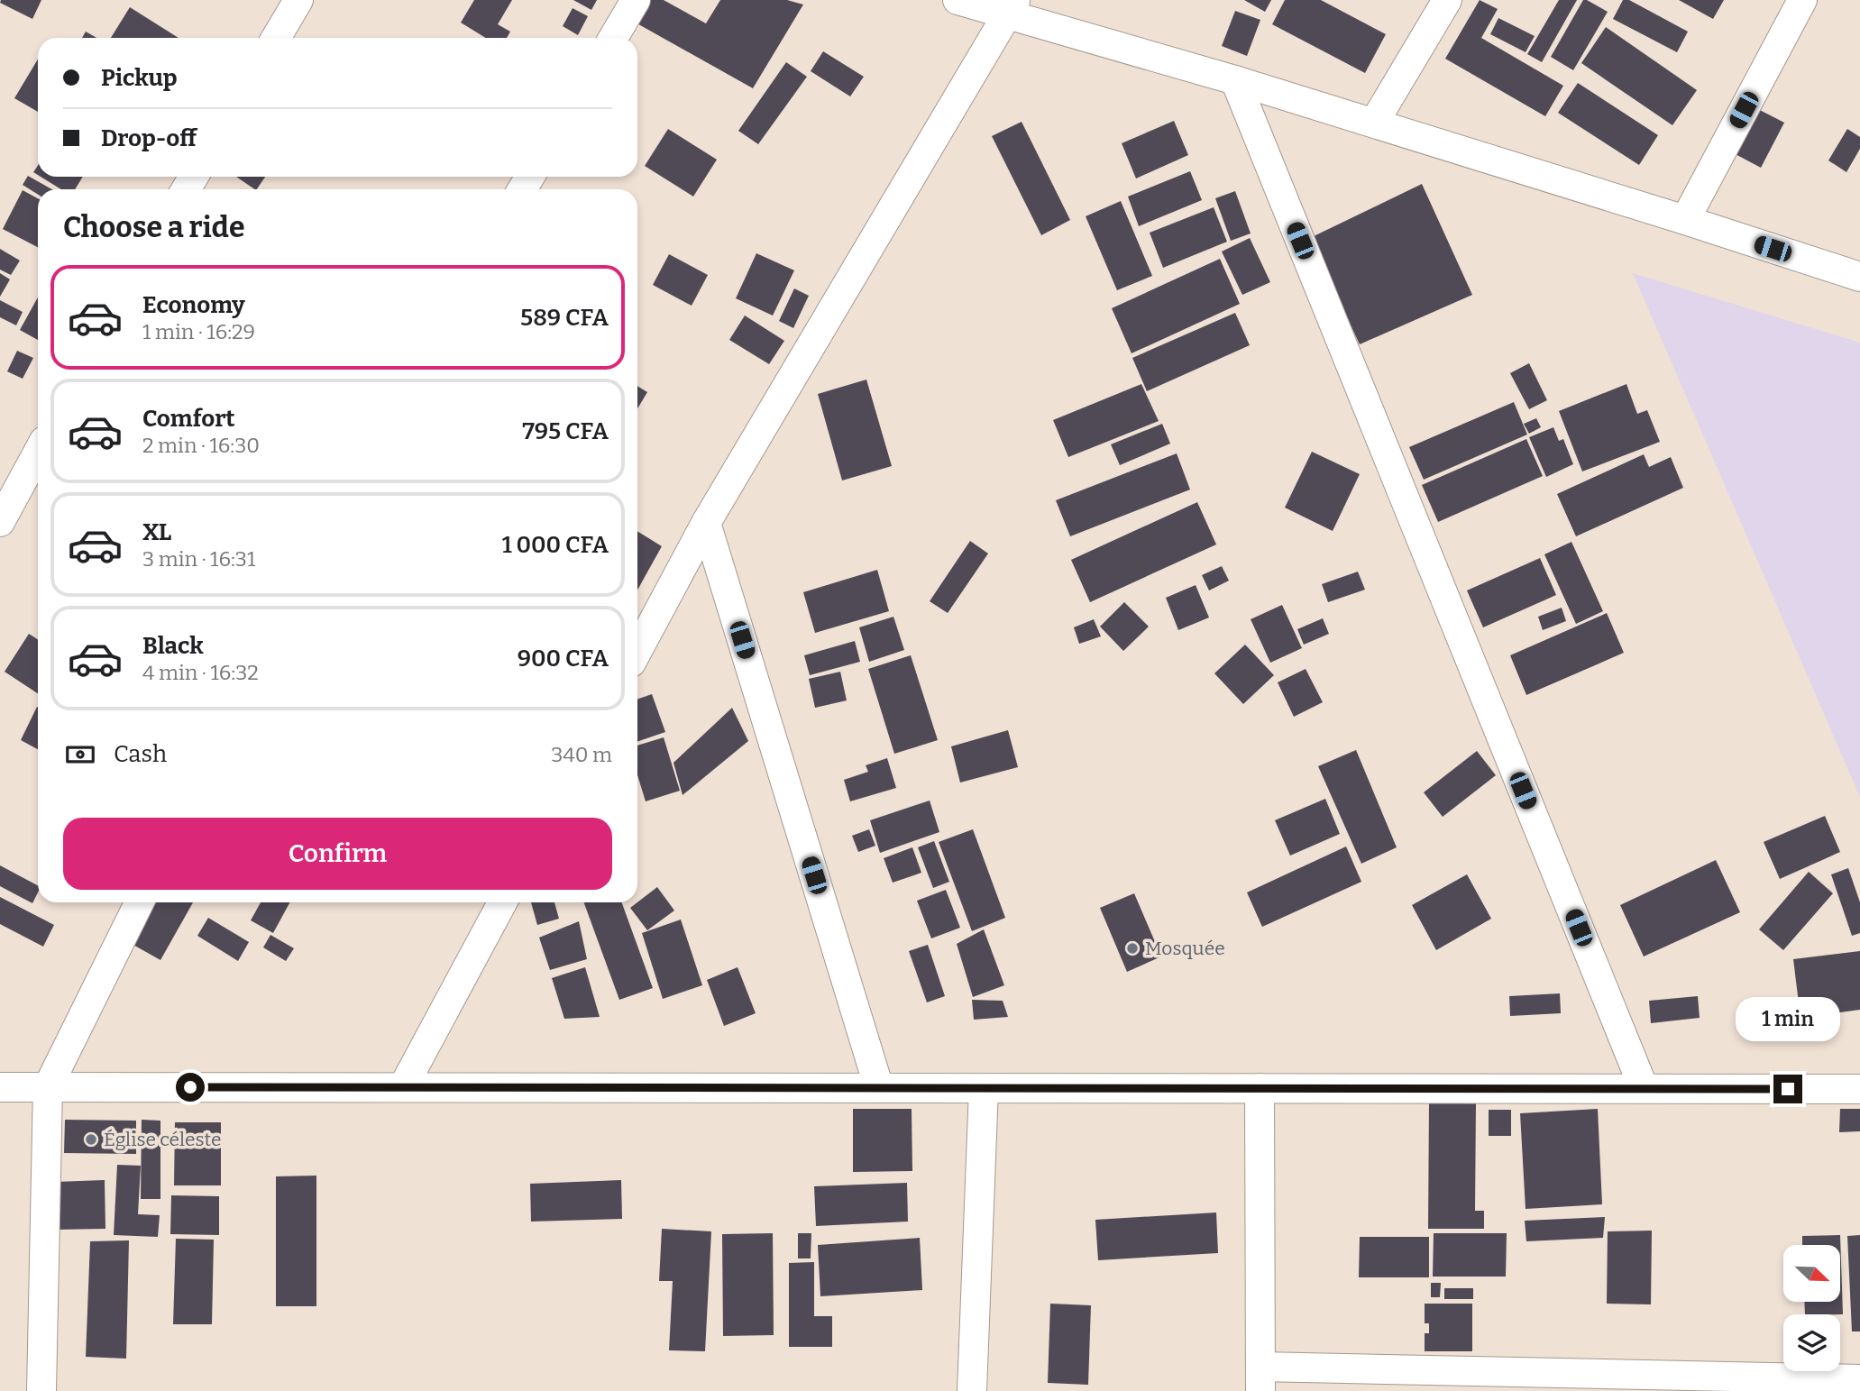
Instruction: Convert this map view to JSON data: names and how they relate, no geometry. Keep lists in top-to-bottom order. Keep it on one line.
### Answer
{"places":["Mosquée","Église céleste"],"north":"bottom right","page":{"banner":["Pickup","Drop-off"],"heading":"Choose a ride","list":[{"name":"Economy","note":"1 min · 16:29","value":"589 CFA"},{"name":"Comfort","note":"2 min · 16:30","value":"795 CFA"},{"name":"XL","note":"3 min · 16:31","value":"1 000 CFA"},{"name":"Black","note":"4 min · 16:32","value":"900 CFA"}],"pay":["Cash","340 m"],"buttons":"Confirm","bubble":"1 min"}}
